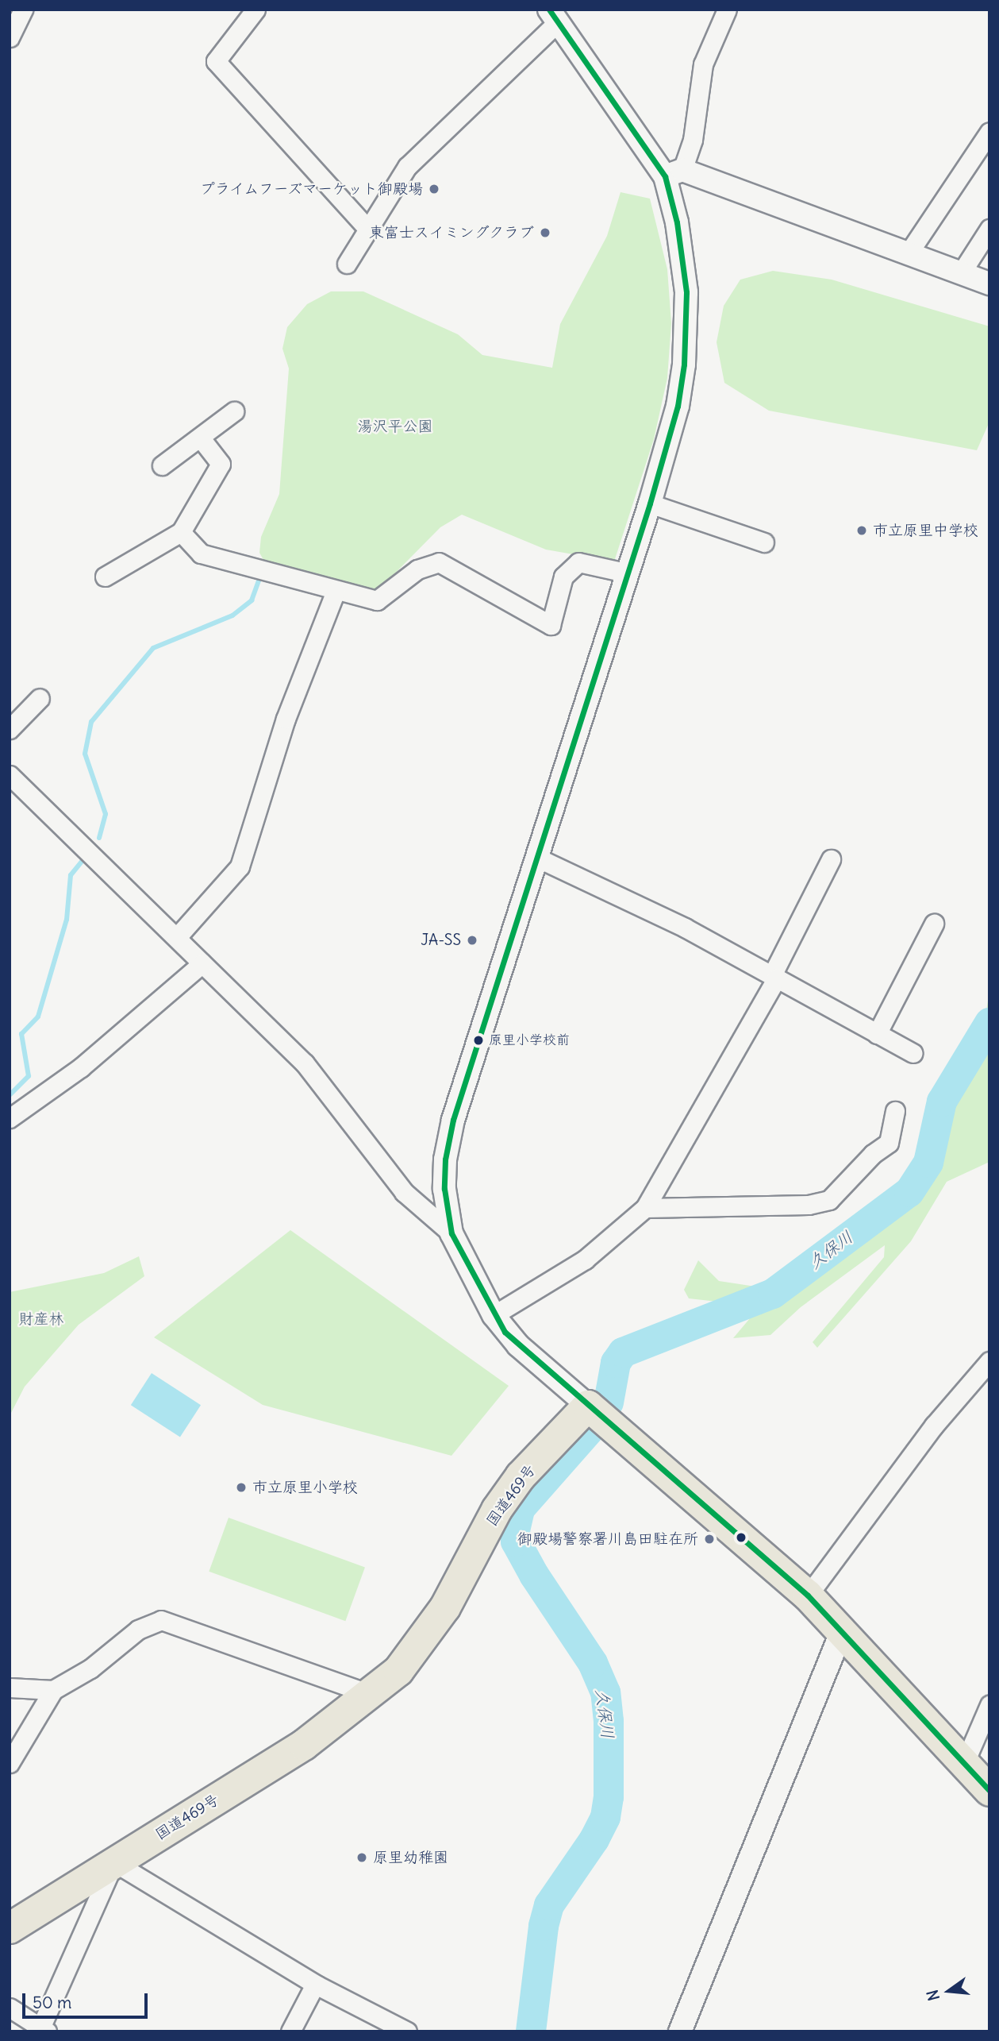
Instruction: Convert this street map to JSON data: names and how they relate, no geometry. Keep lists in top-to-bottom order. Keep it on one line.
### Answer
{"streets":{"highway":["国道469号"]},"water":["久保川"],"parks":["湯沢平公園","財産林"],"places":["プライムフーズマーケット御殿場","東富士スイミングクラブ","市立原里中学校","JA-SS","原里小学校前","市立原里小学校","御殿場警察署川島田駐在所","原里幼稚園"],"scale_bar":"50 m","north":"left"}
